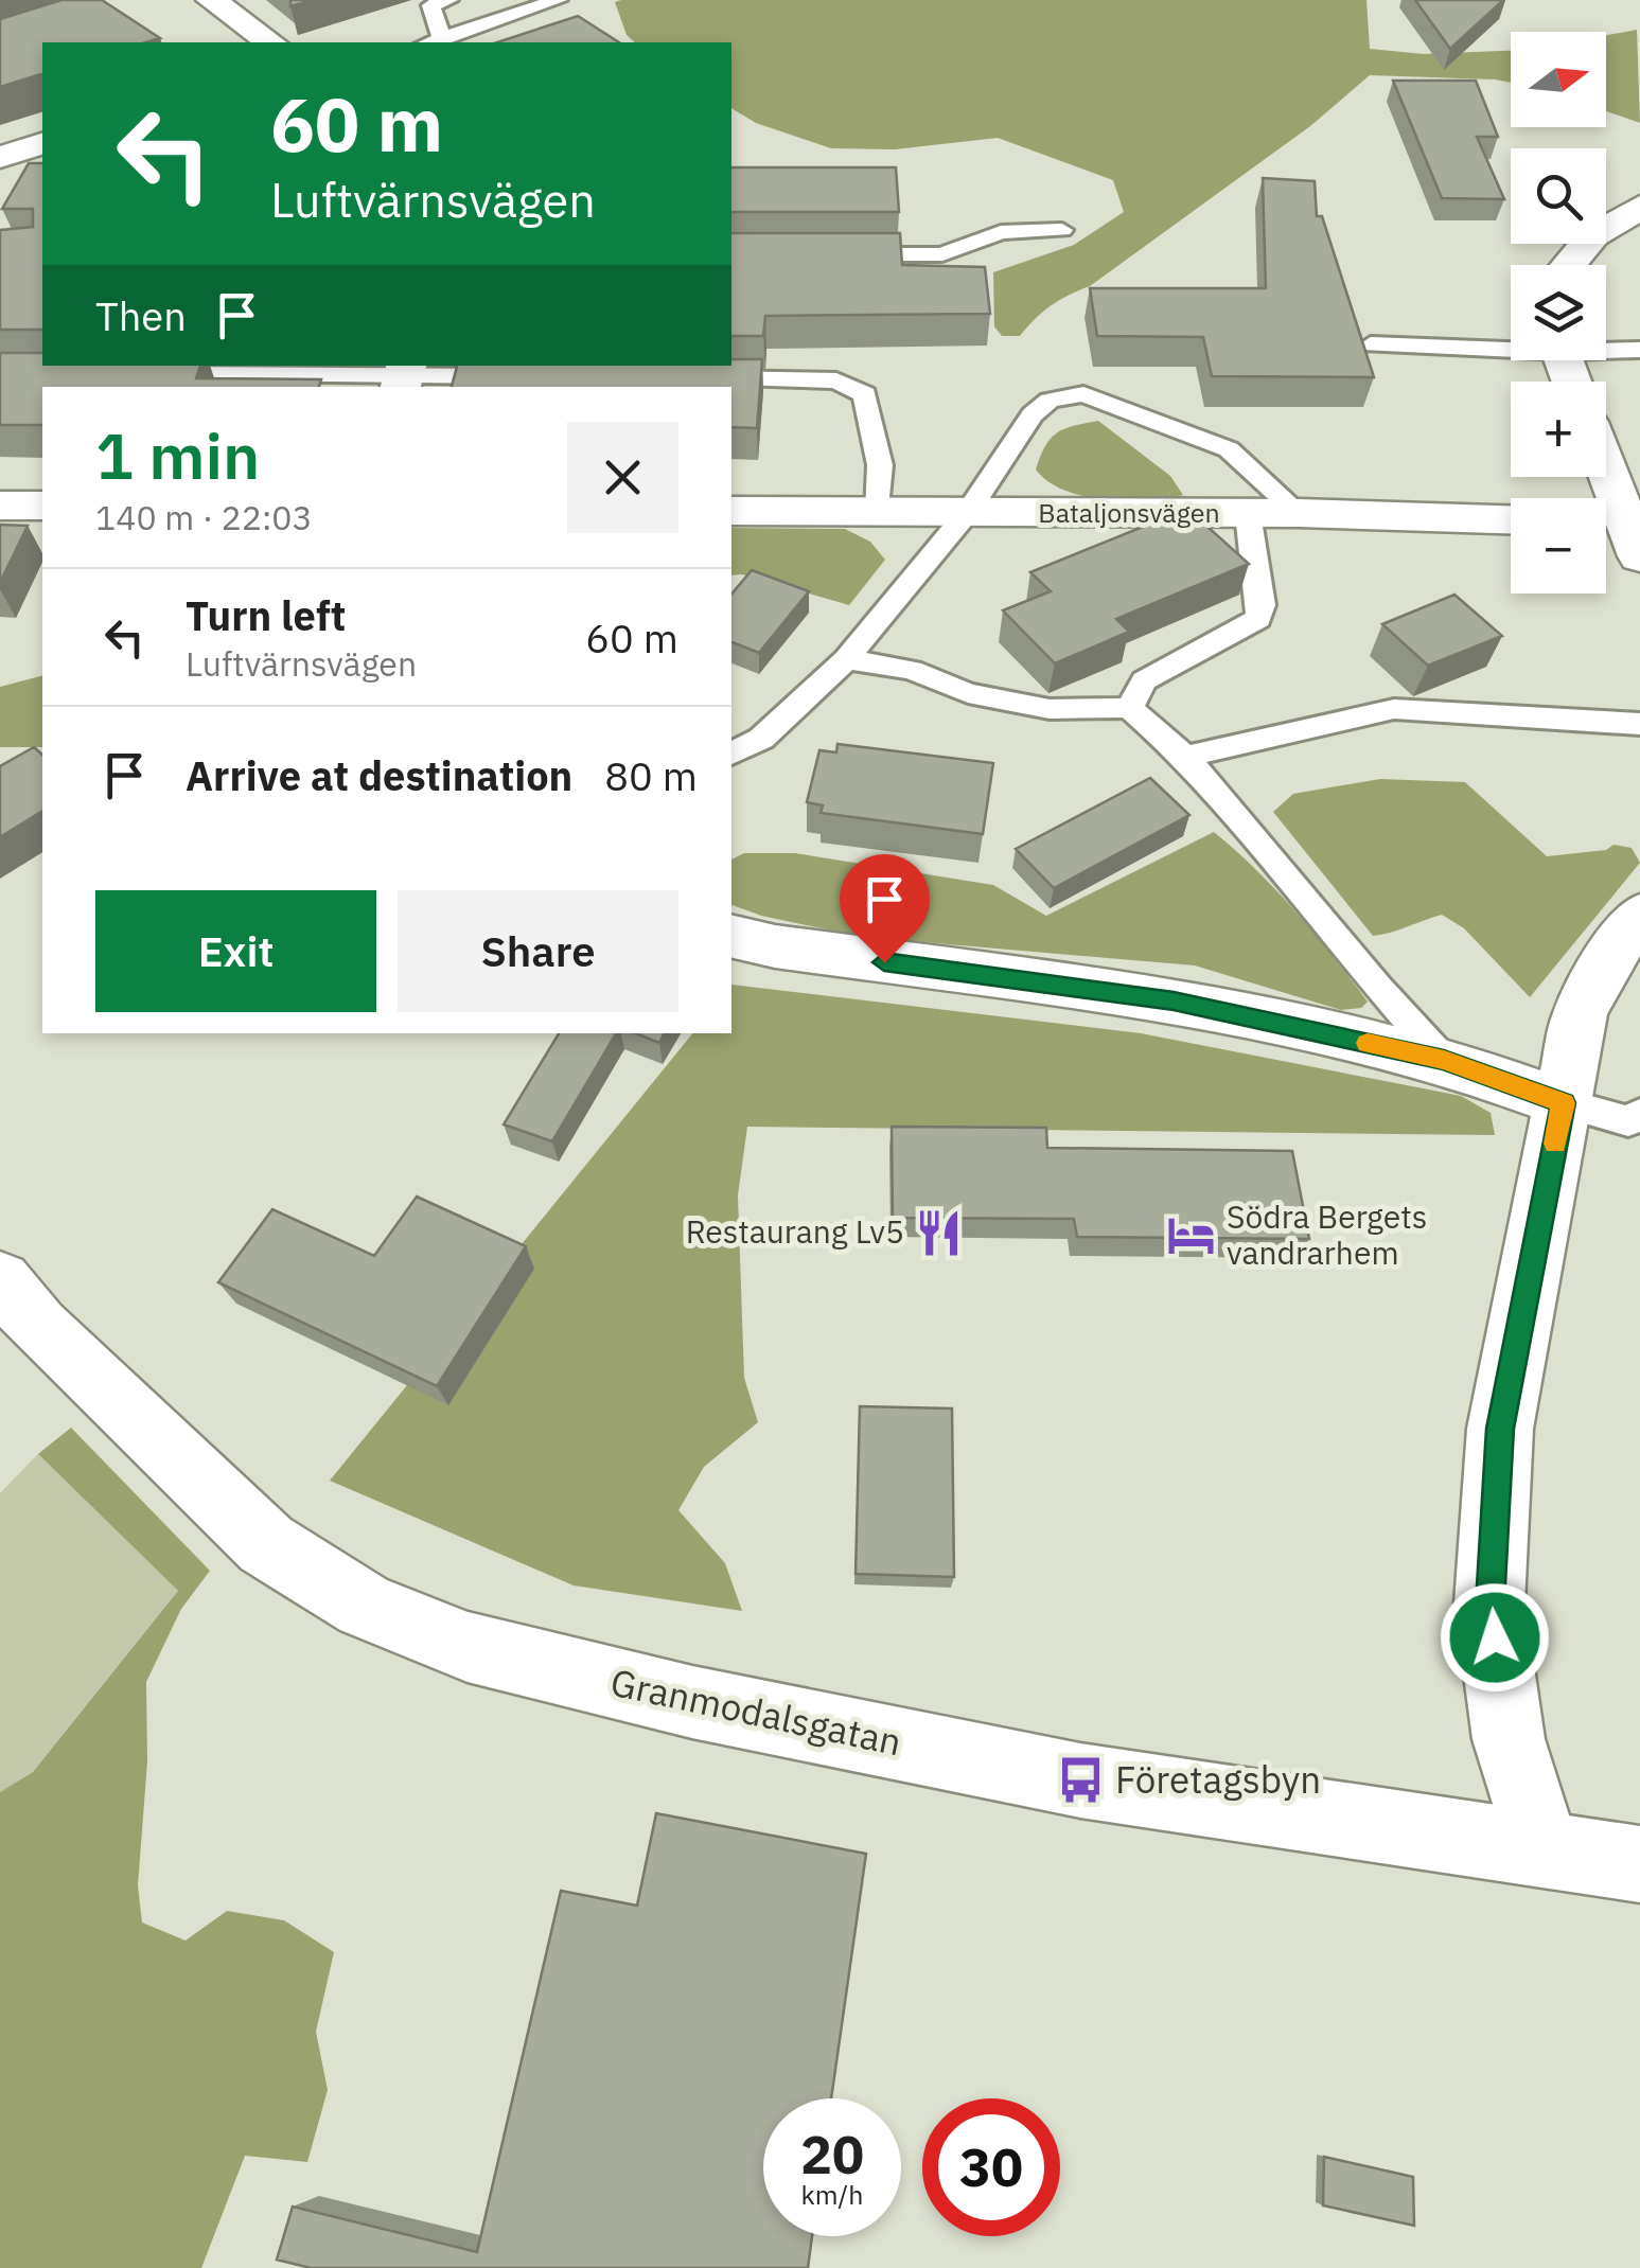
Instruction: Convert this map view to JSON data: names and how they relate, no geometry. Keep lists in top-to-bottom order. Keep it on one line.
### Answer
{"streets":{"street":["Bataljonsvägen","Granmodalsgatan"]},"places":{"restaurant":["Restaurang Lv5"],"hotel":["Södra Bergets vandrarhem"],"bus stop":["Företagsbyn"]},"north":"right","page":{"map_buttons":["+","−"],"turn":["60 m","Luftvärnsvägen"],"then":"Then","heading":["1 min","140 m · 22:03"],"list":[{"name":"Turn left","note":"Luftvärnsvägen","value":"60 m"},{"name":"Arrive at destination","value":"80 m"}],"buttons":["Exit","Share"],"speed":"20 km/h","limit":"30"}}
